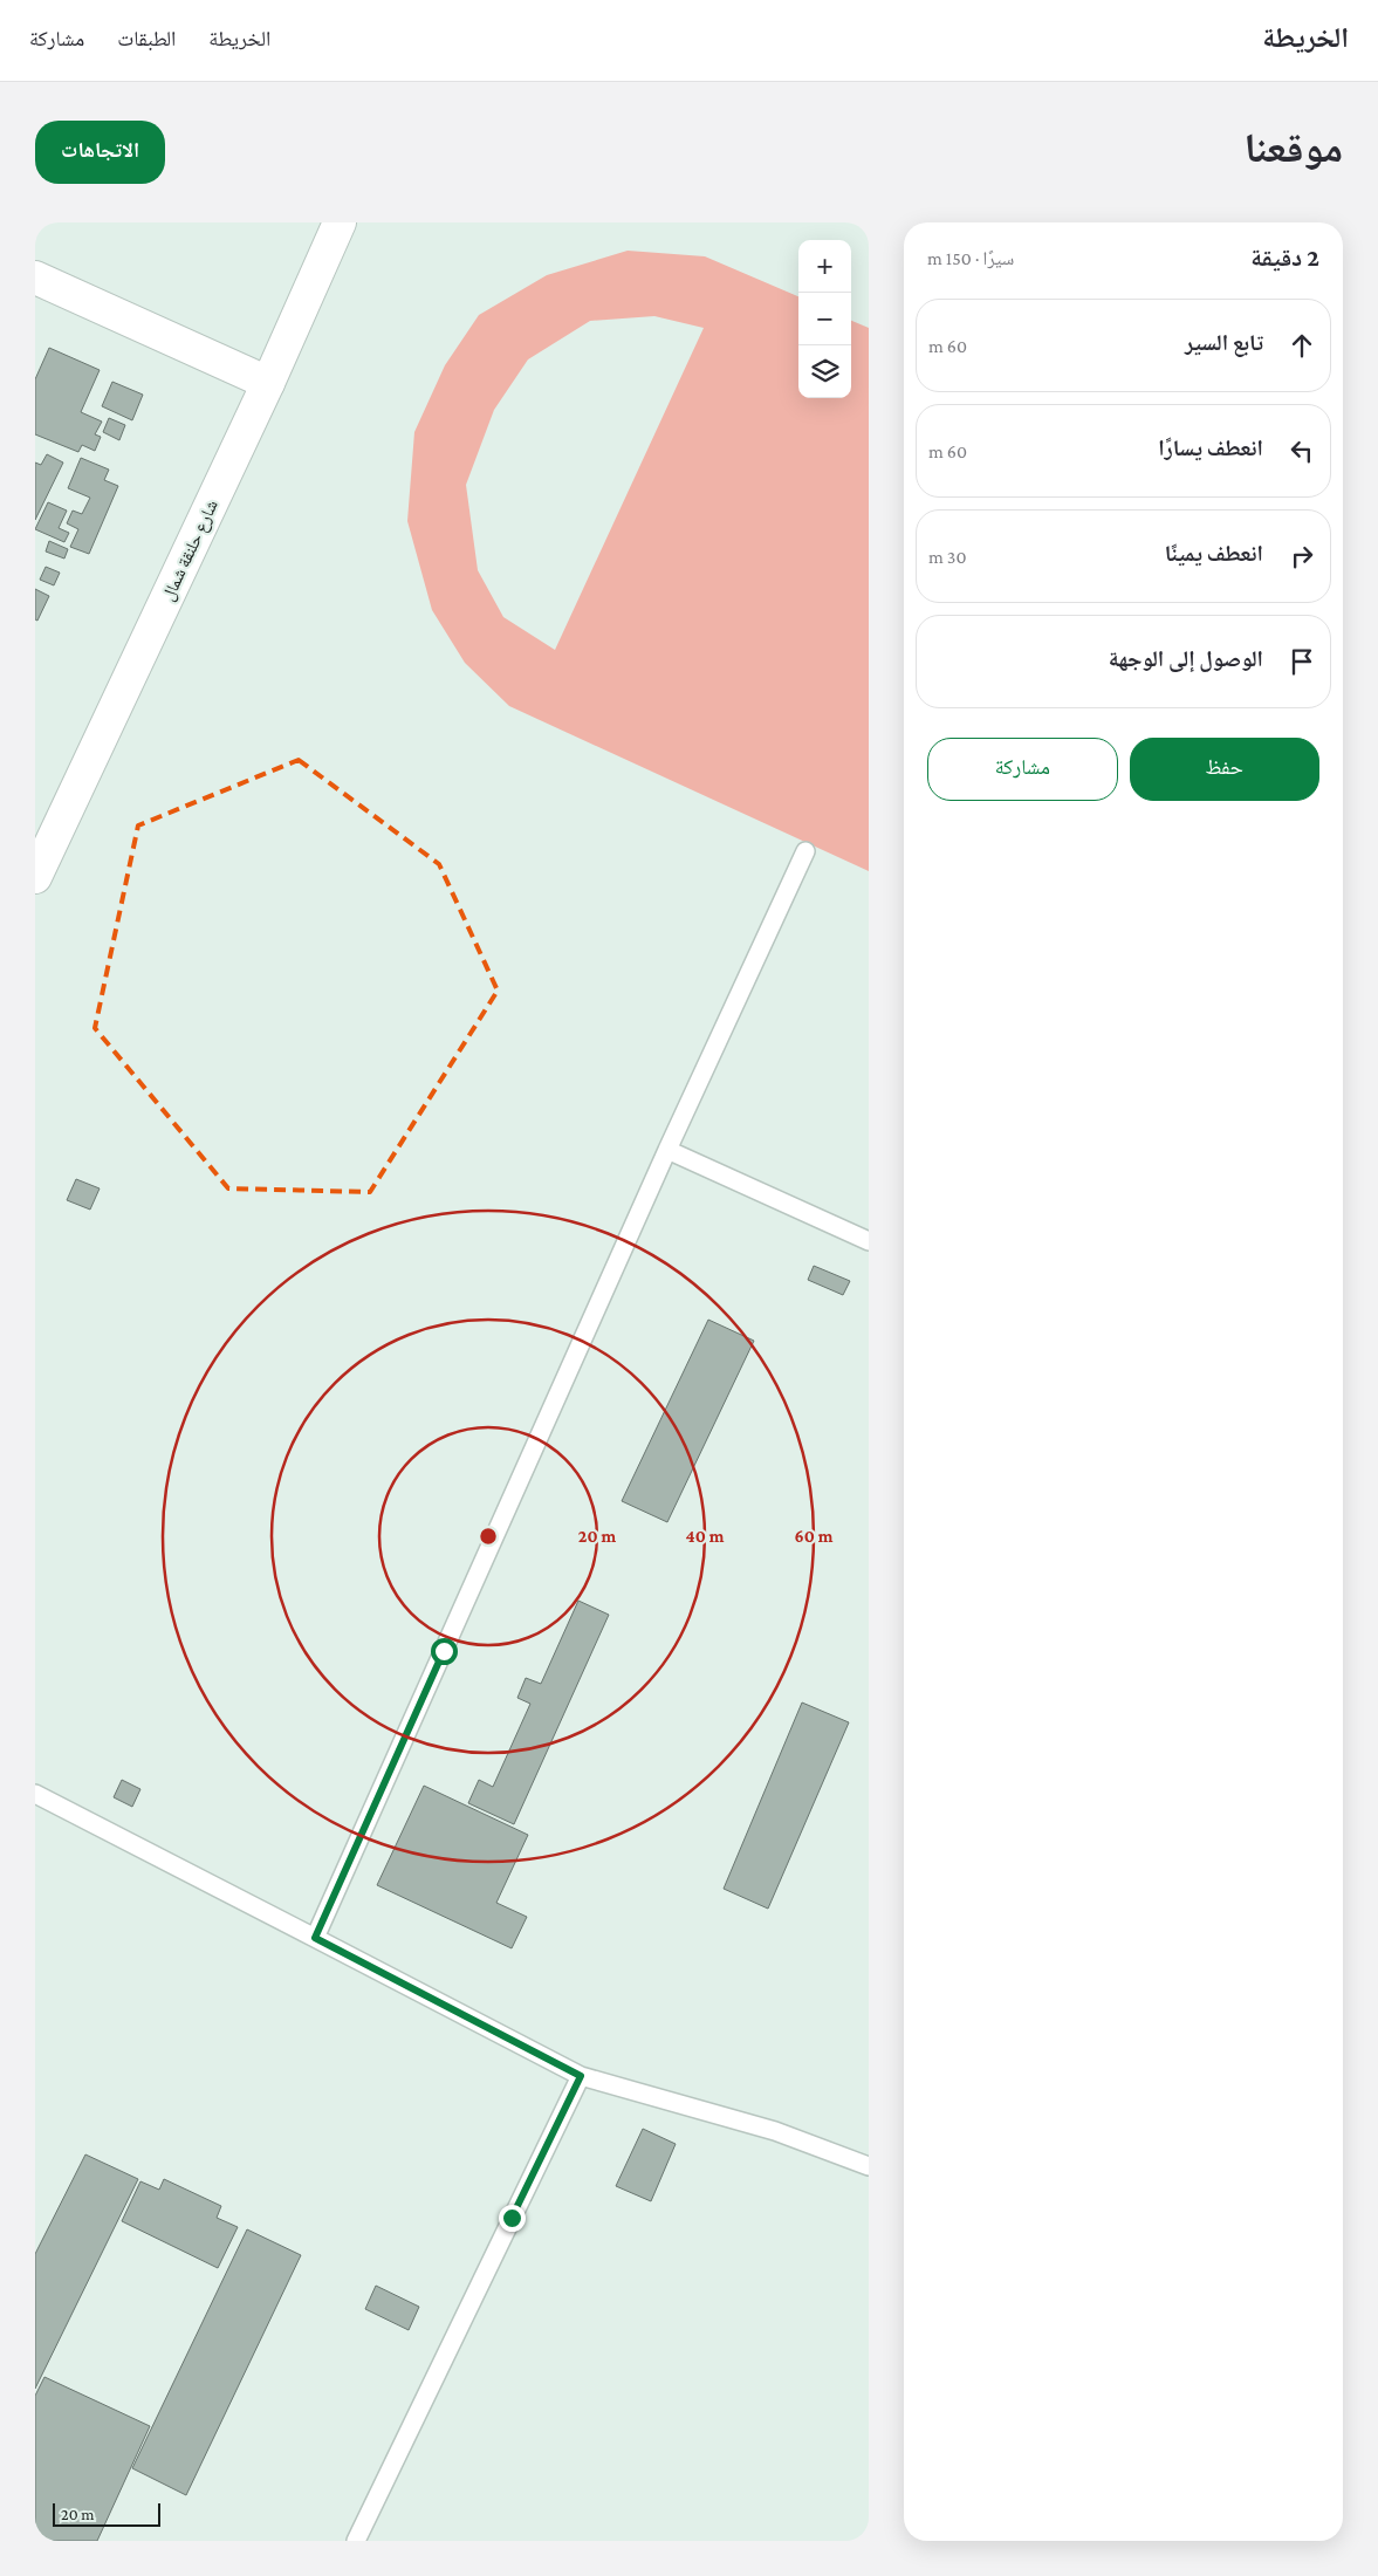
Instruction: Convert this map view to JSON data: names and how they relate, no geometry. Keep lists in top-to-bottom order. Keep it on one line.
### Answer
{"streets":{"street":["شارع حلنقة شمال"]},"scale_bar":"20 m","page":{"header":"الخريطة","nav":["الخريطة","الطبقات","مشاركة"],"title":"موقعنا","buttons":["الاتجاهات",["حفظ","مشاركة"]],"heading":["2 دقيقة","سيرًا · 150 m"],"map_buttons":["+","−"],"list":[["تابع السير","60 m"],["انعطف يسارًا","60 m"],["انعطف يمينًا","30 m"],"الوصول إلى الوجهة"],"scale":"20 m"},"rings":["20 m","40 m","60 m"]}
